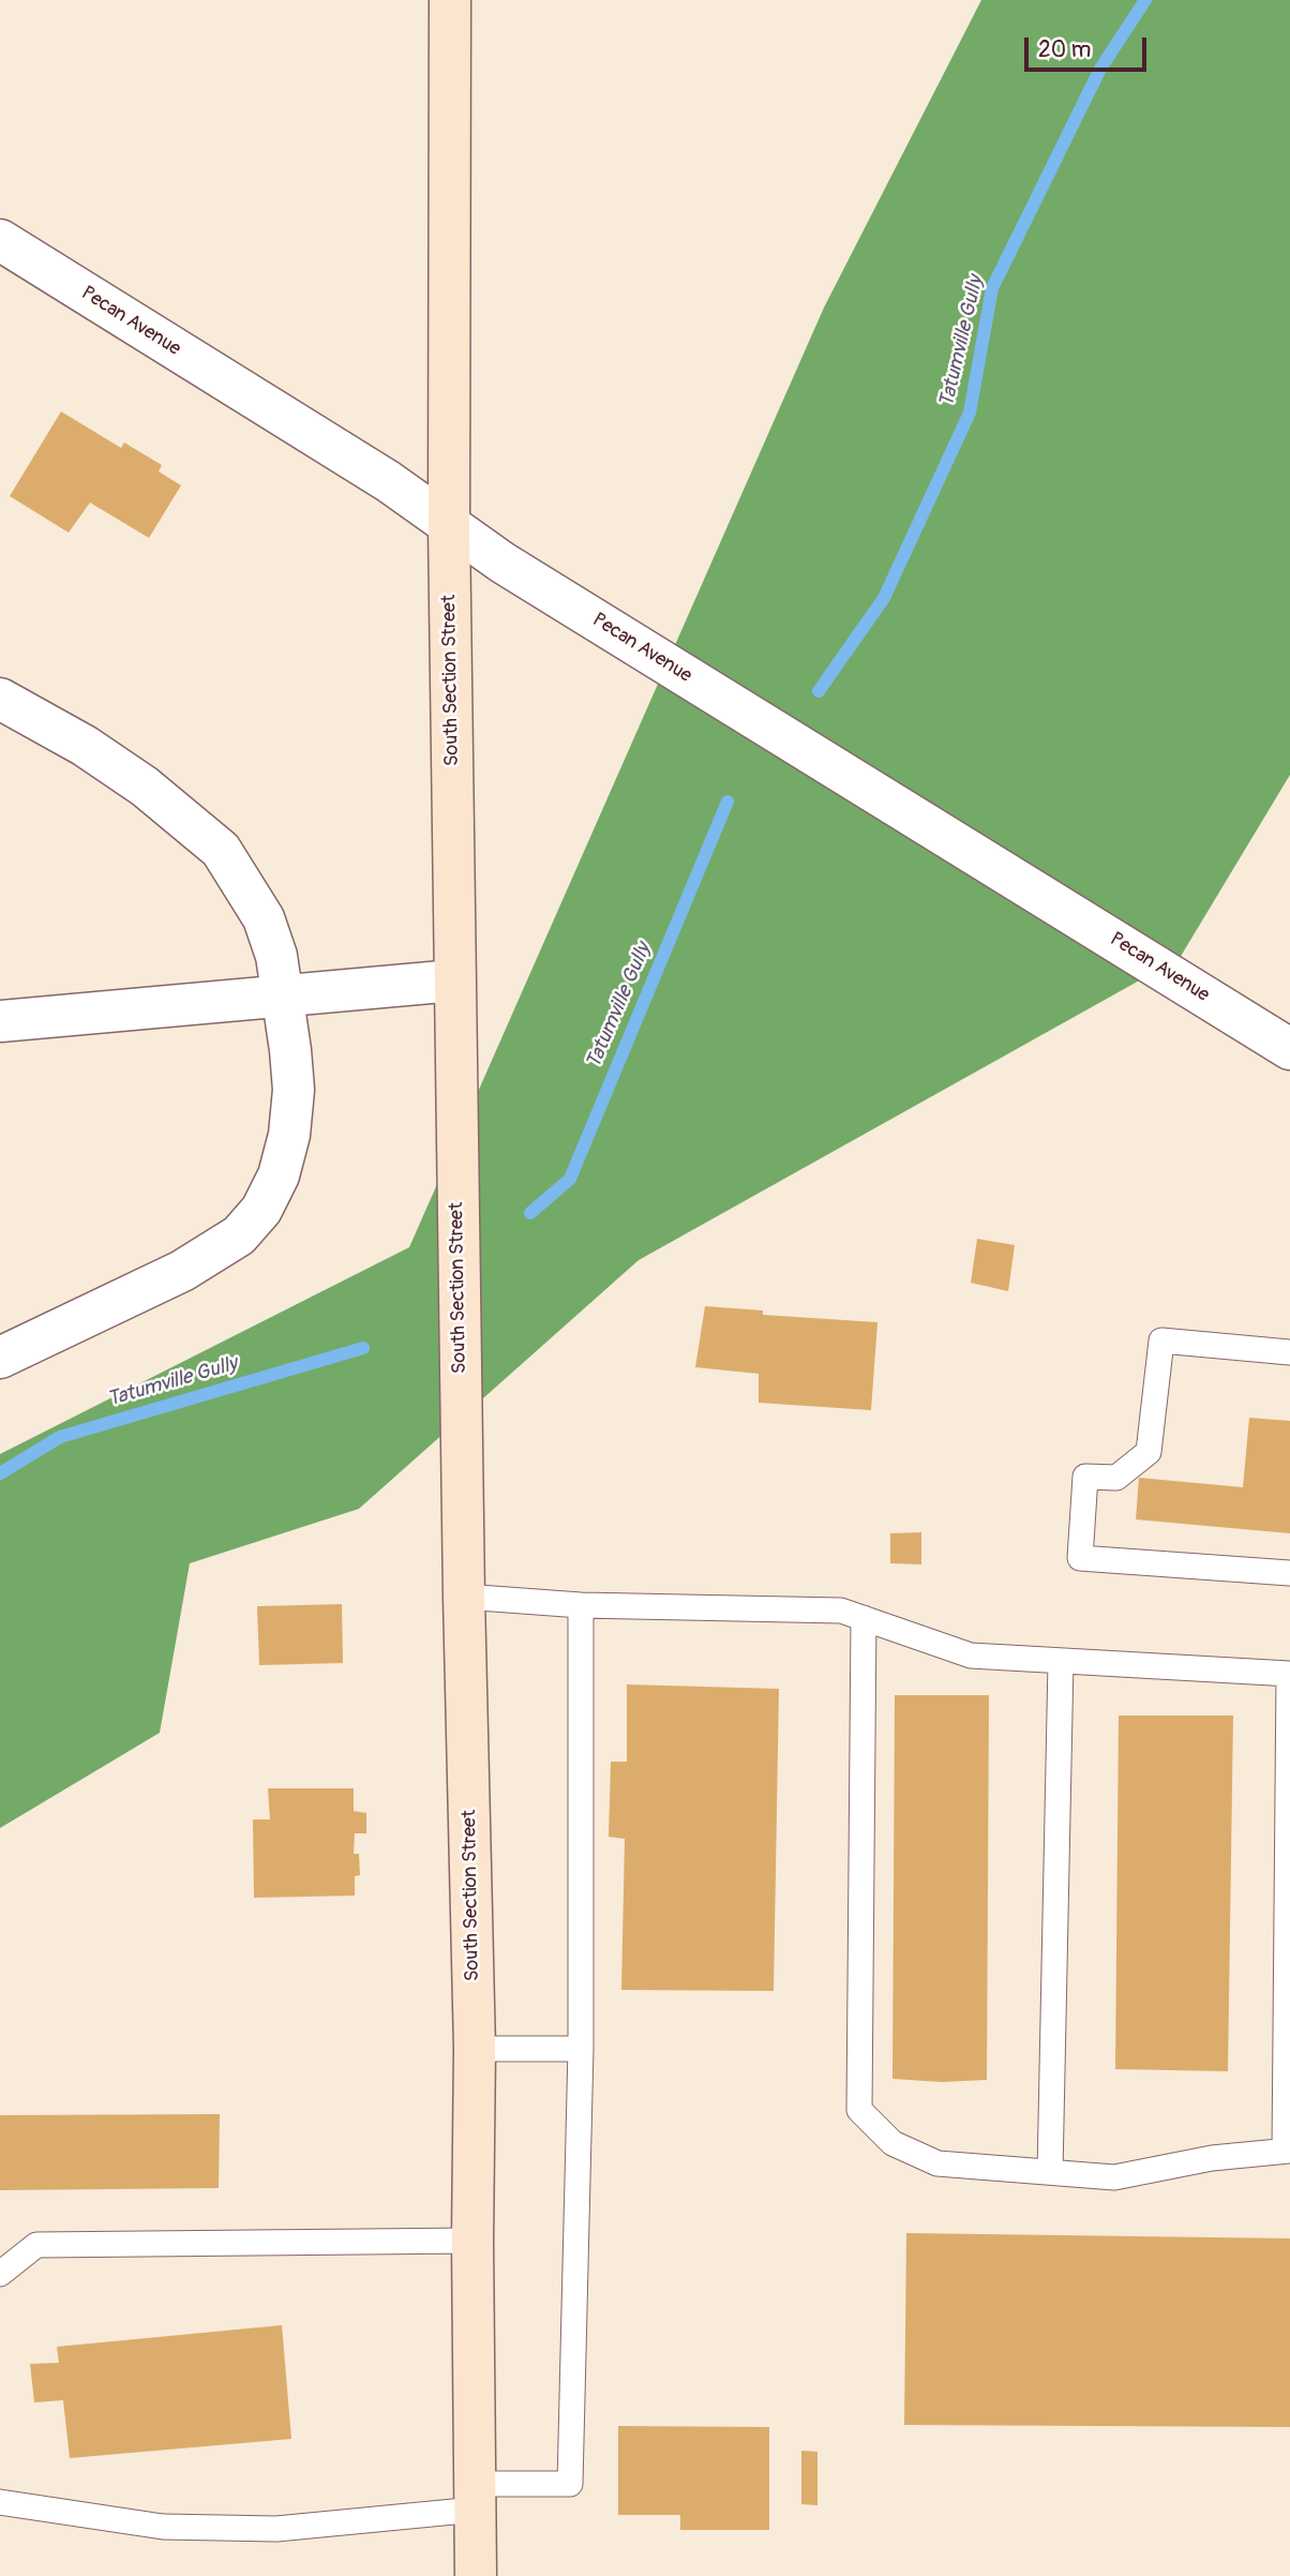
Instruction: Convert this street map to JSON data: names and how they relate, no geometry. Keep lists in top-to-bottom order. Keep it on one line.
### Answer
{"streets":{"street":["Pecan Avenue","South Section Street"]},"crossings":[["Pecan Avenue","South Section Street"]],"water":["Tatumville Gully"],"scale_bar":"20 m"}
